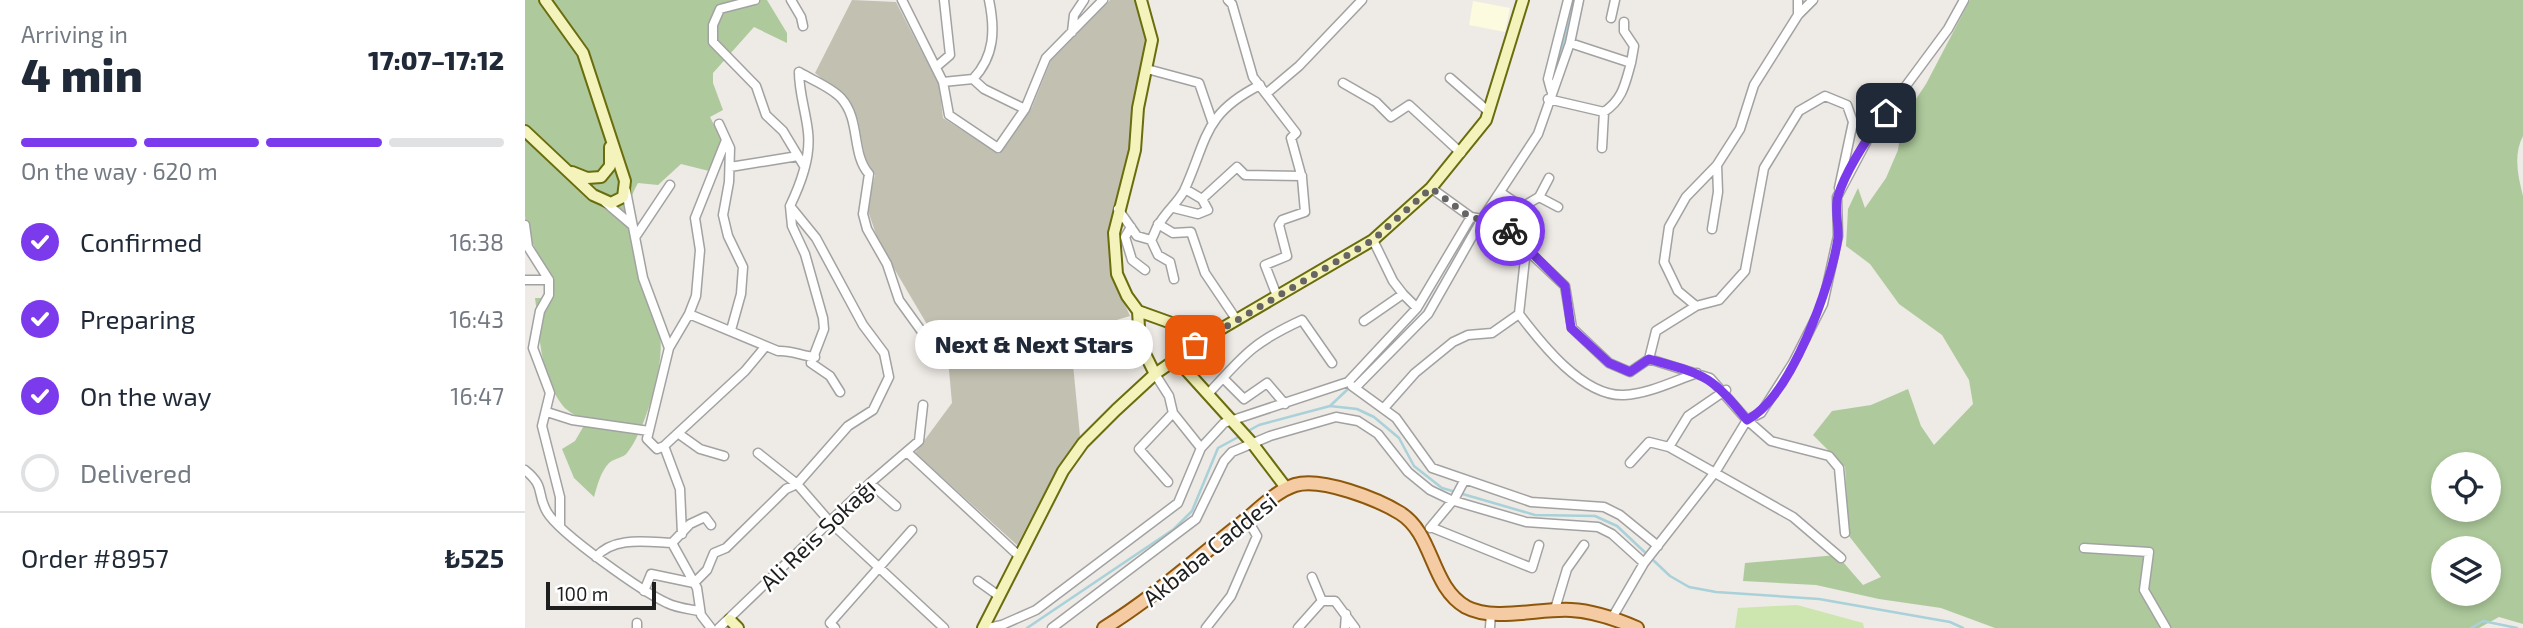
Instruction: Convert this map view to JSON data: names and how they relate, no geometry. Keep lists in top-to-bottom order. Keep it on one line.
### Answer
{"streets":{"main road":["Akbaba Caddesi"],"street":["Ali Reis Sokağı"]},"places":["Next & Next Stars"],"scale_bar":"100 m","page":{"heading":["4 min","Arriving in","17:07–17:12"],"panel":["Order #8957","₺525"],"bar":"On the way · 620 m","list":[["Confirmed","16:38"],["Preparing","16:43"],["On the way","16:47"],"Delivered"],"bubble":"Next & Next Stars","scale":"100 m"}}
